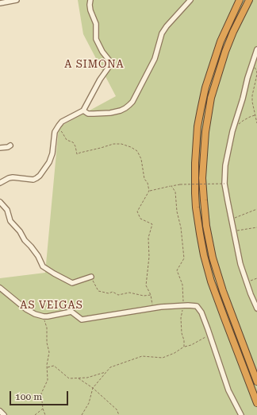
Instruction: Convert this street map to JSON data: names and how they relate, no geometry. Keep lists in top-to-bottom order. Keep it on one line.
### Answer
{"districts":["A SIMONA","AS VEIGAS"],"scale_bar":"100 m"}
